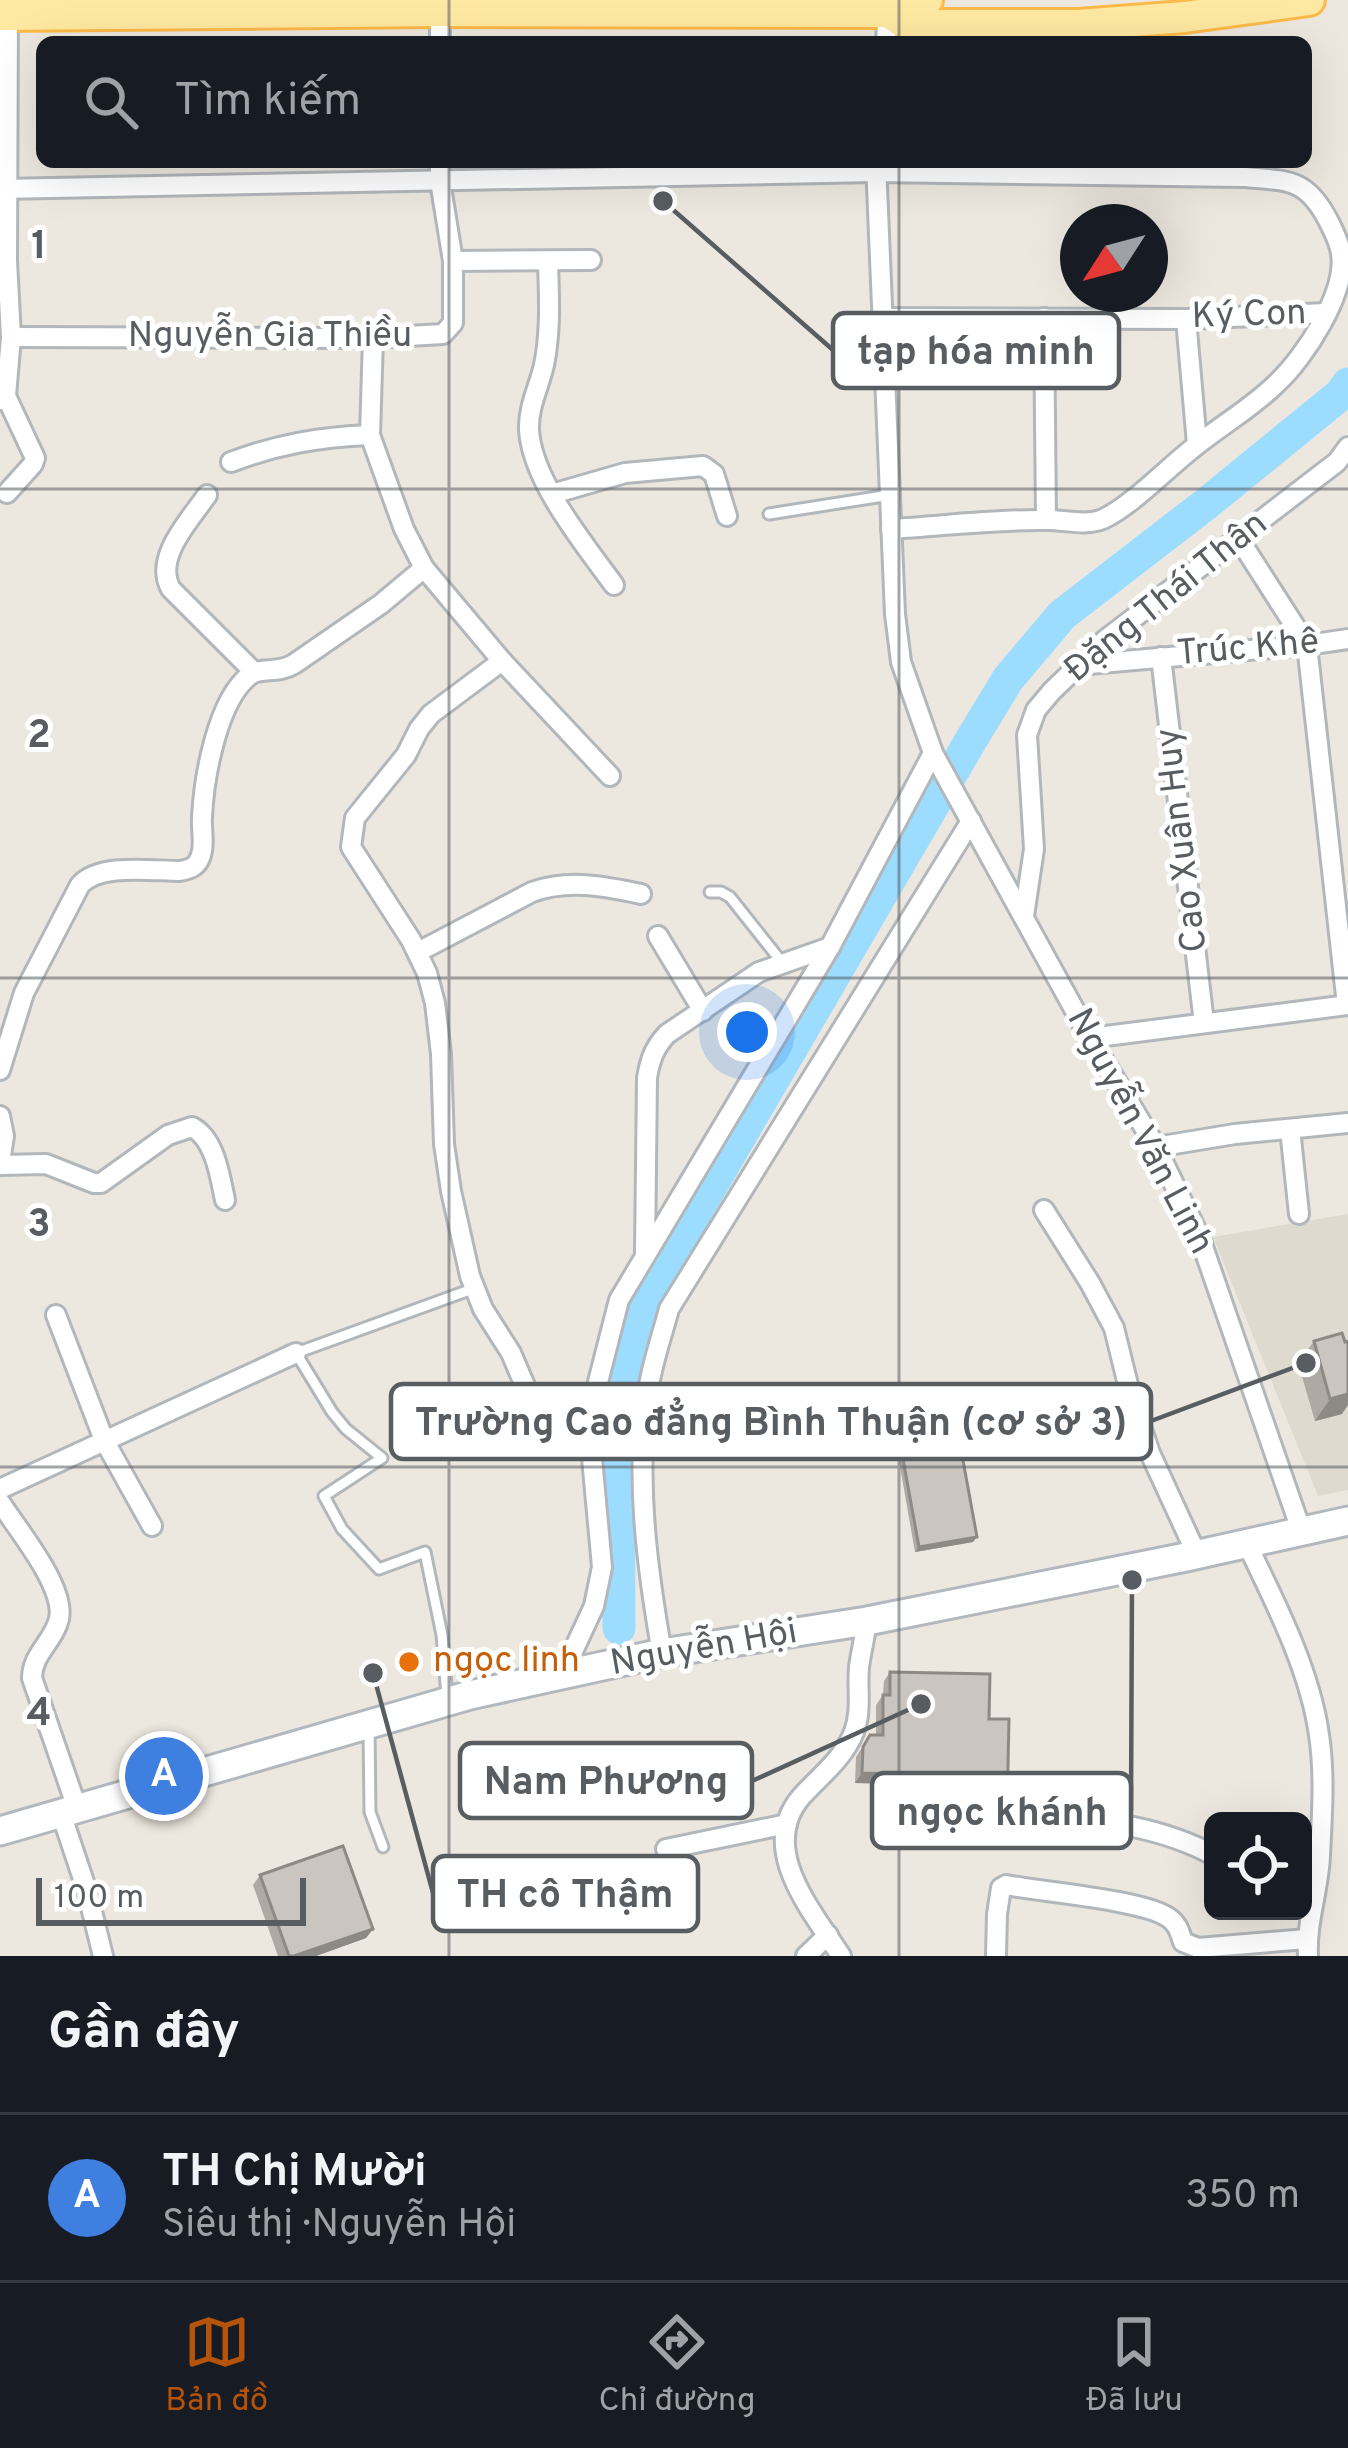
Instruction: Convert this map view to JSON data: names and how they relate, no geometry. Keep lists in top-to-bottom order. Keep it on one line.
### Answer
{"streets":{"street":["Ký Con","Nguyễn Gia Thiều","Đặng Thái Thân","Trúc Khê","Cao Xuân Huy","Nguyễn Văn Linh","Nguyễn Hội"]},"crossings":[["Đặng Thái Thân","Trúc Khê"],["Đặng Thái Thân","Nguyễn Văn Linh"],["Trúc Khê","Cao Xuân Huy"],["Nguyễn Văn Linh","Nguyễn Hội"]],"places":["tạp hóa minh","Trường Cao đẳng Bình Thuận (cơ sở 3)","ngọc khánh","ngọc linh","TH cô Thậm","Nam Phương"],"scale_bar":"100 m","north":"bottom left","page":{"search":"Tìm kiếm","pins":"A","scale":"100 m","heading":"Gần đây","list":[{"mark":"A","name":"TH Chị Mười","note":"Siêu thị · Nguyễn Hội","value":"350 m"}],"nav":["Bản đồ","Chỉ đường","Đã lưu"]},"grid":{"rows":["1","2","3","4"]}}
